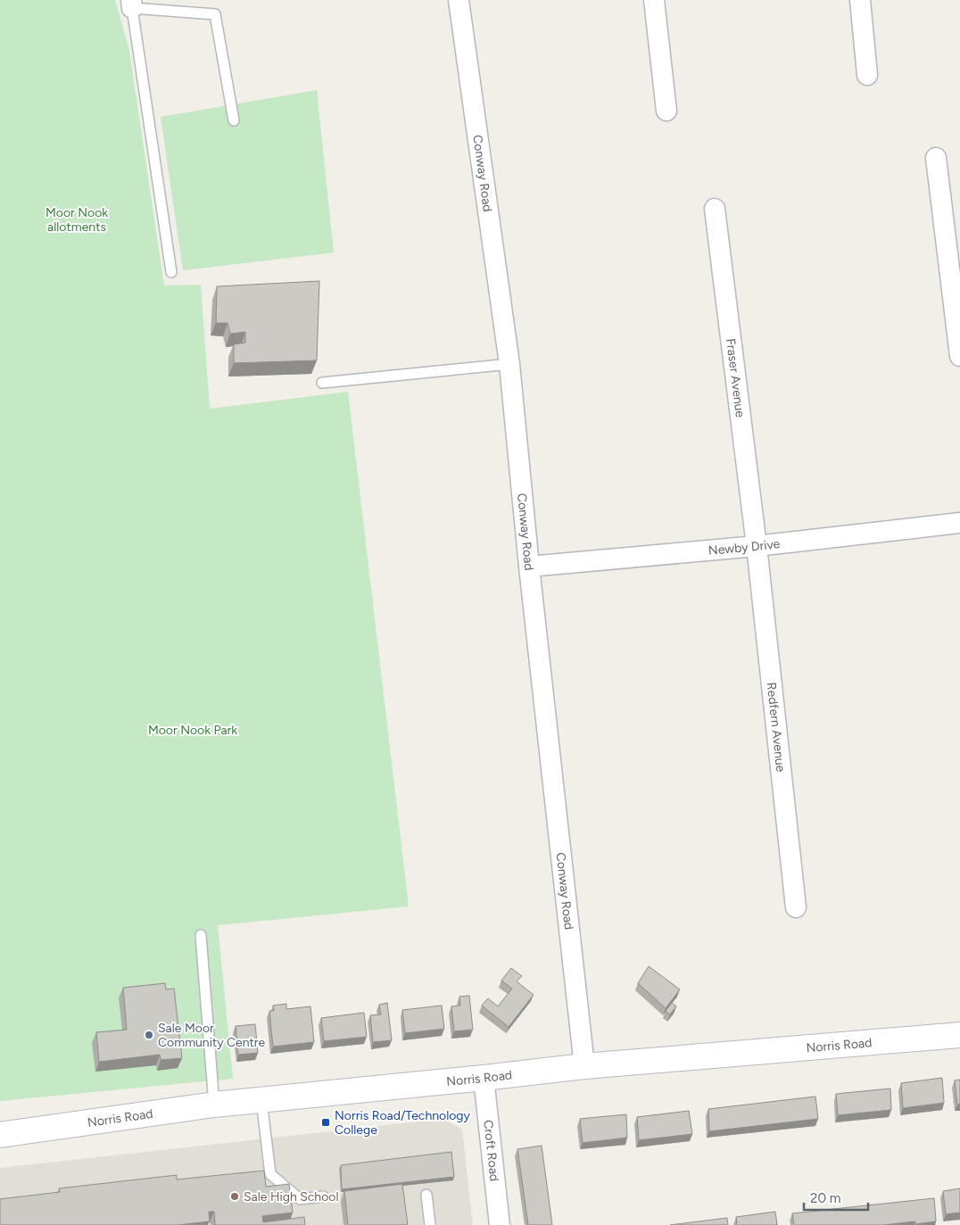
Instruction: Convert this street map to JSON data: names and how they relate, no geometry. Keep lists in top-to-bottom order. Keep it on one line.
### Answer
{"streets":{"street":["Conway Road","Fraser Avenue","Newby Drive","Redfern Avenue","Norris Road","Croft Road"]},"crossings":[["Conway Road","Newby Drive"],["Conway Road","Norris Road"],["Fraser Avenue","Newby Drive"],["Fraser Avenue","Redfern Avenue"],["Newby Drive","Redfern Avenue"],["Norris Road","Croft Road"]],"parks":["Moor Nook allotments","Moor Nook Park"],"places":{"other":["Sale Moor Community Centre","Sale High School"],"transit":["Norris Road/Technology College"]},"scale_bar":"20 m"}
